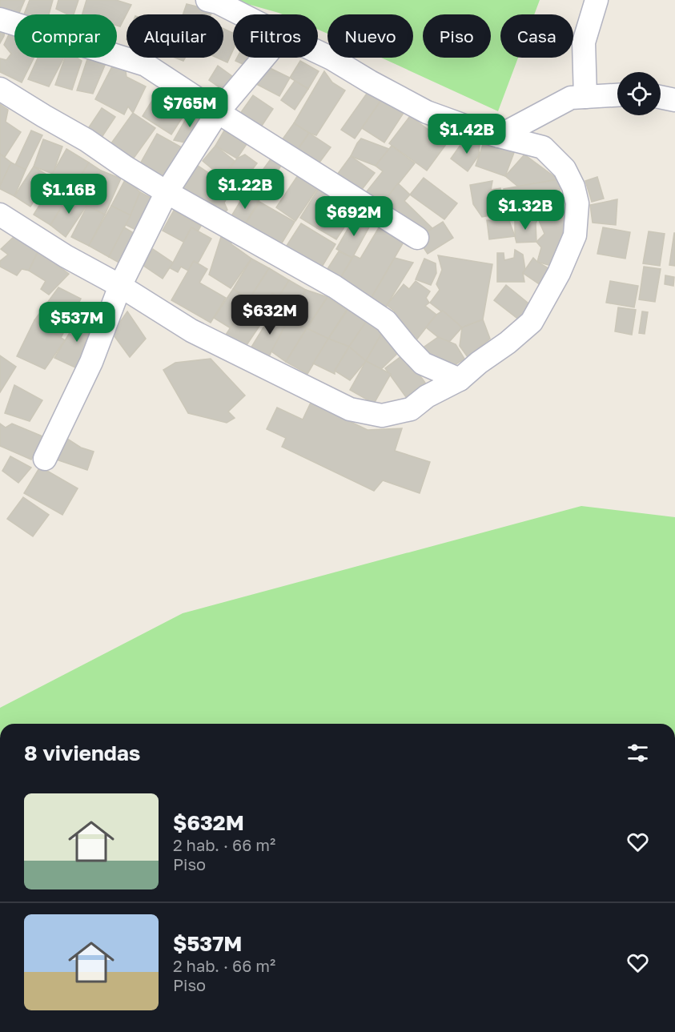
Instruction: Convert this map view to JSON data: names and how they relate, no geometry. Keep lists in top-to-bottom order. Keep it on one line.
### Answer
{"page":{"chip":["Comprar","Alquilar","Filtros","Nuevo","Piso","Casa"],"price":["$765M","$1.42B","$1.22B","$1.16B","$1.32B","$692M","$632M","$537M"],"heading":"8 viviendas","list":[{"name":"$632M","note":"2 hab. · 66 m² · Piso"},{"name":"$537M","note":"2 hab. · 66 m² · Piso"}]}}
